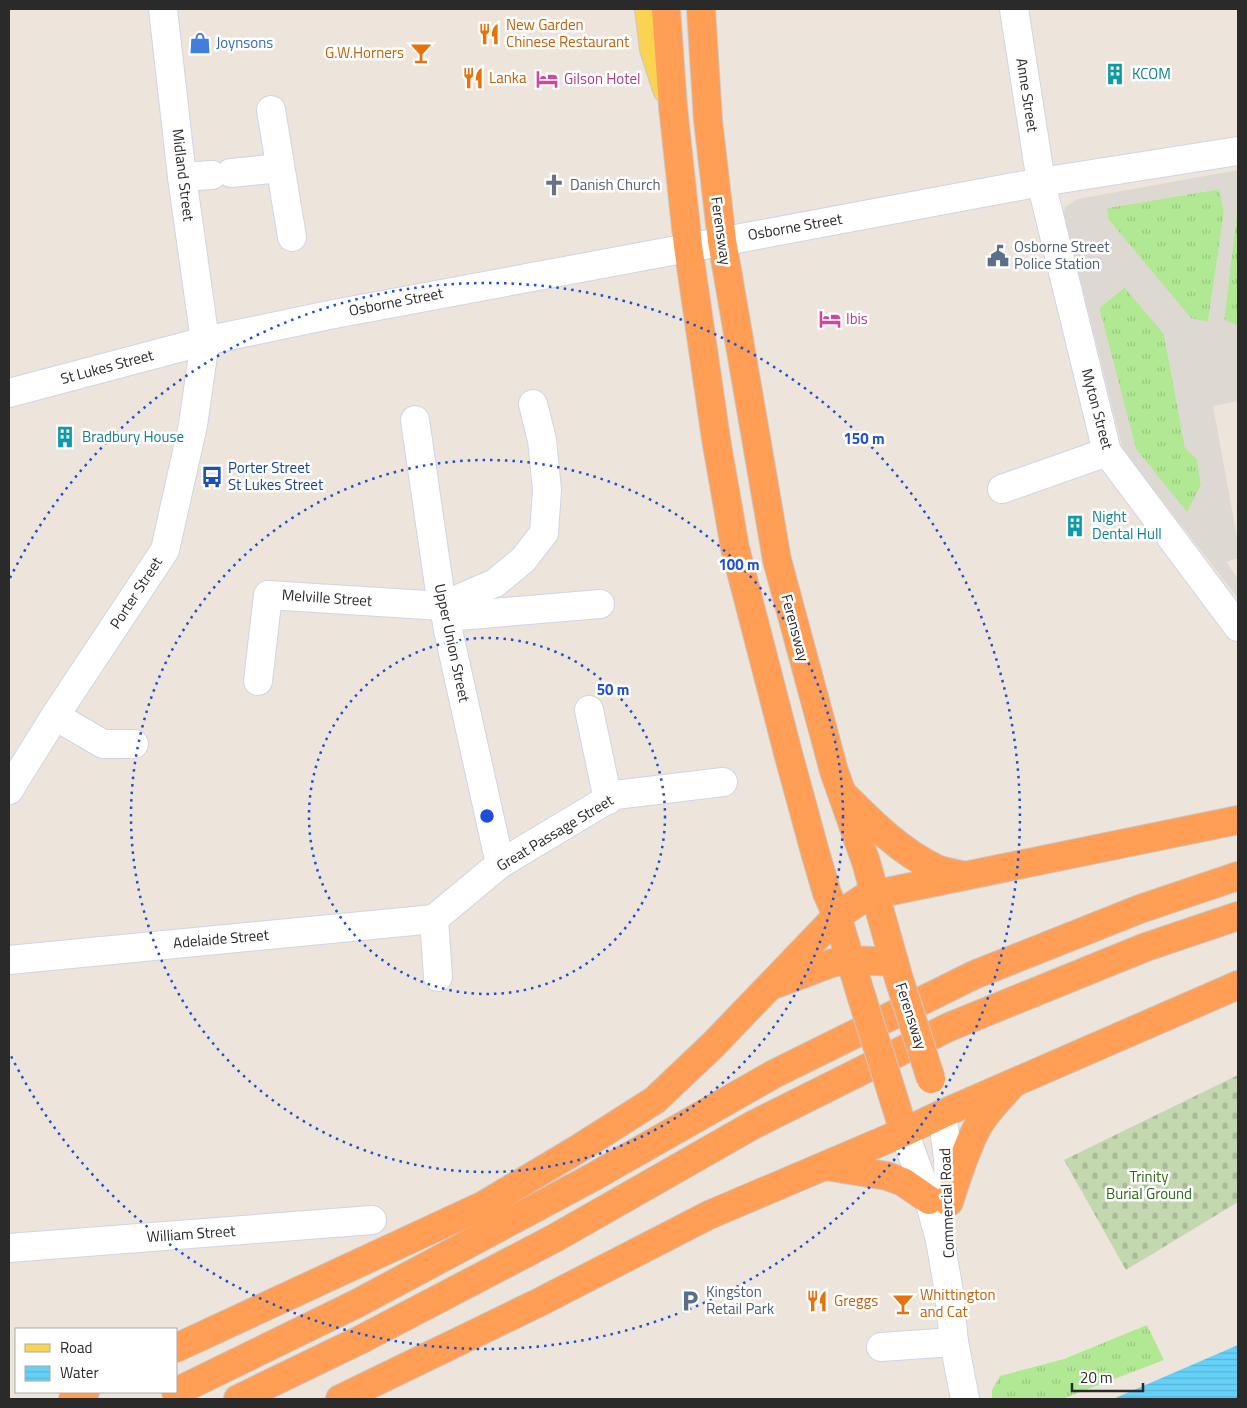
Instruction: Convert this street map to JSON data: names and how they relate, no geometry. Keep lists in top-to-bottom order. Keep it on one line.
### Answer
{"streets":{"highway":["Ferensway"],"street":["Anne Street","Midland Street","Osborne Street","St Lukes Street","Myton Street","Porter Street","Melville Street","Upper Union Street","Great Passage Street","Adelaide Street","Commercial Road","William Street"]},"crossings":[["Anne Street","Osborne Street"],["Anne Street","Myton Street"],["Midland Street","Osborne Street"],["Midland Street","St Lukes Street"],["Midland Street","Porter Street"],["Osborne Street","Ferensway"],["Osborne Street","St Lukes Street"],["Osborne Street","Myton Street"],["Osborne Street","Porter Street"],["Ferensway","Commercial Road"],["St Lukes Street","Porter Street"],["Melville Street","Upper Union Street"],["Upper Union Street","Great Passage Street"],["Great Passage Street","Adelaide Street"]],"parks":["Trinity Burial Ground"],"places":{"restaurant":["New Garden Chinese Restaurant","Lanka","Greggs"],"shop":["Joynsons"],"bar":["G.W.Horners","Whittington and Cat"],"building":["KCOM","Bradbury House","Night Dental Hull"],"hotel":["Gilson Hotel","Ibis"],"church":["Danish Church"],"public building":["Osborne Street Police Station"],"bus stop":["Porter Street St Lukes Street"],"parking":["Kingston Retail Park"]},"legend":["Road","Water"],"scale_bar":"20 m","rings":["150 m","100 m","50 m"]}
